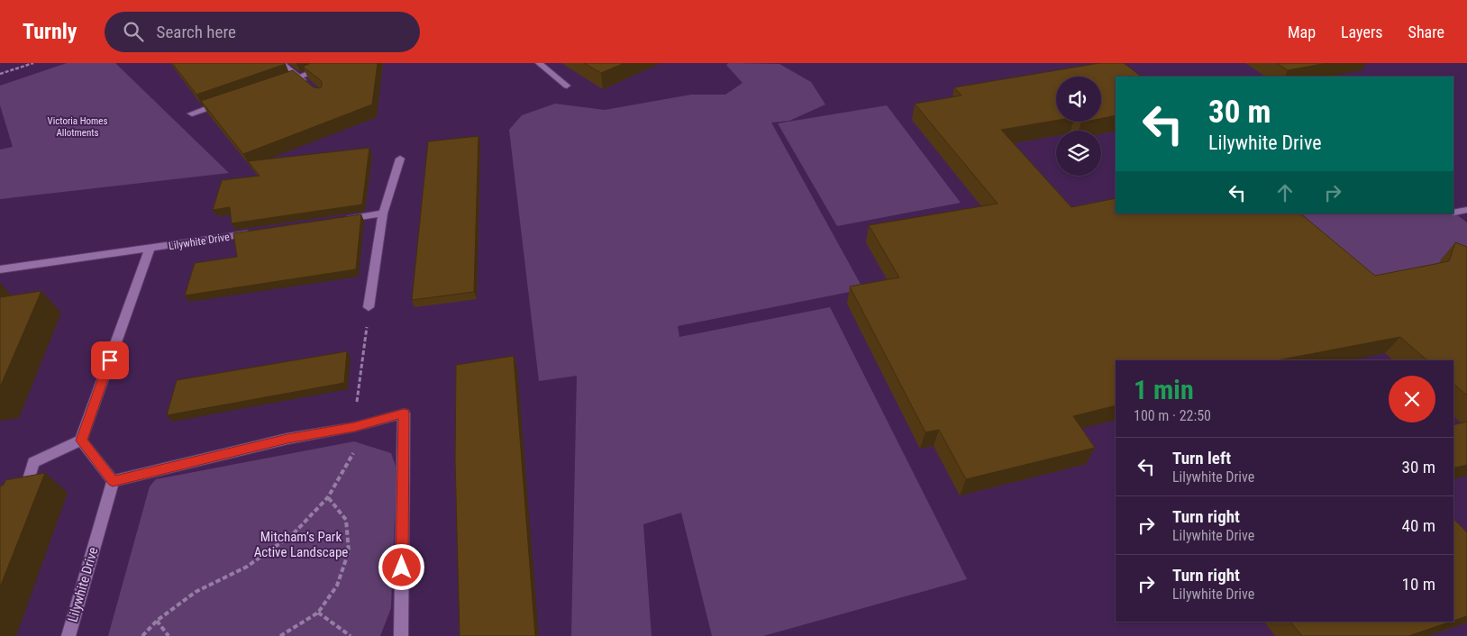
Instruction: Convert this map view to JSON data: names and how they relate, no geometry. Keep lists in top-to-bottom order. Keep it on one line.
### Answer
{"streets":{"street":["Lilywhite Drive"]},"parks":["Victoria Homes Allotments","Mitcham’s Park Active Landscape"],"page":{"header":"Turnly","search":"Search here","nav":["Map","Layers","Share"],"turn":["30 m","Lilywhite Drive"],"heading":["1 min","100 m · 22:50"],"list":[{"name":"Turn left","note":"Lilywhite Drive","value":"30 m"},{"name":"Turn right","note":"Lilywhite Drive","value":"40 m"},{"name":"Turn right","note":"Lilywhite Drive","value":"10 m"}]}}
